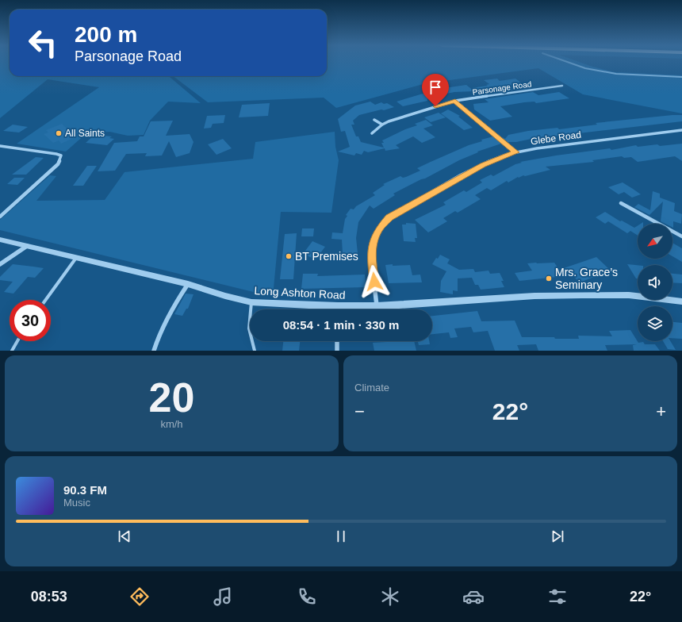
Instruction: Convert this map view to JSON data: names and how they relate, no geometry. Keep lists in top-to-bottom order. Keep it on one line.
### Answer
{"streets":{"street":["Parsonage Road","Glebe Road","Long Ashton Road"]},"crossings":[["Glebe Road","Long Ashton Road"]],"places":["All Saints","BT Premises","Mrs. Grace’s Seminary"],"north":"bottom left","page":{"turn":["200 m","Parsonage Road"],"limit":"30","trip":"08:54 · 1 min · 330 m","tile":[["20","km/h"],"Climate"],"heat":["−","22°","+"],"song":["90.3 FM","Music"],"tabs":["08:53","22°"]}}
